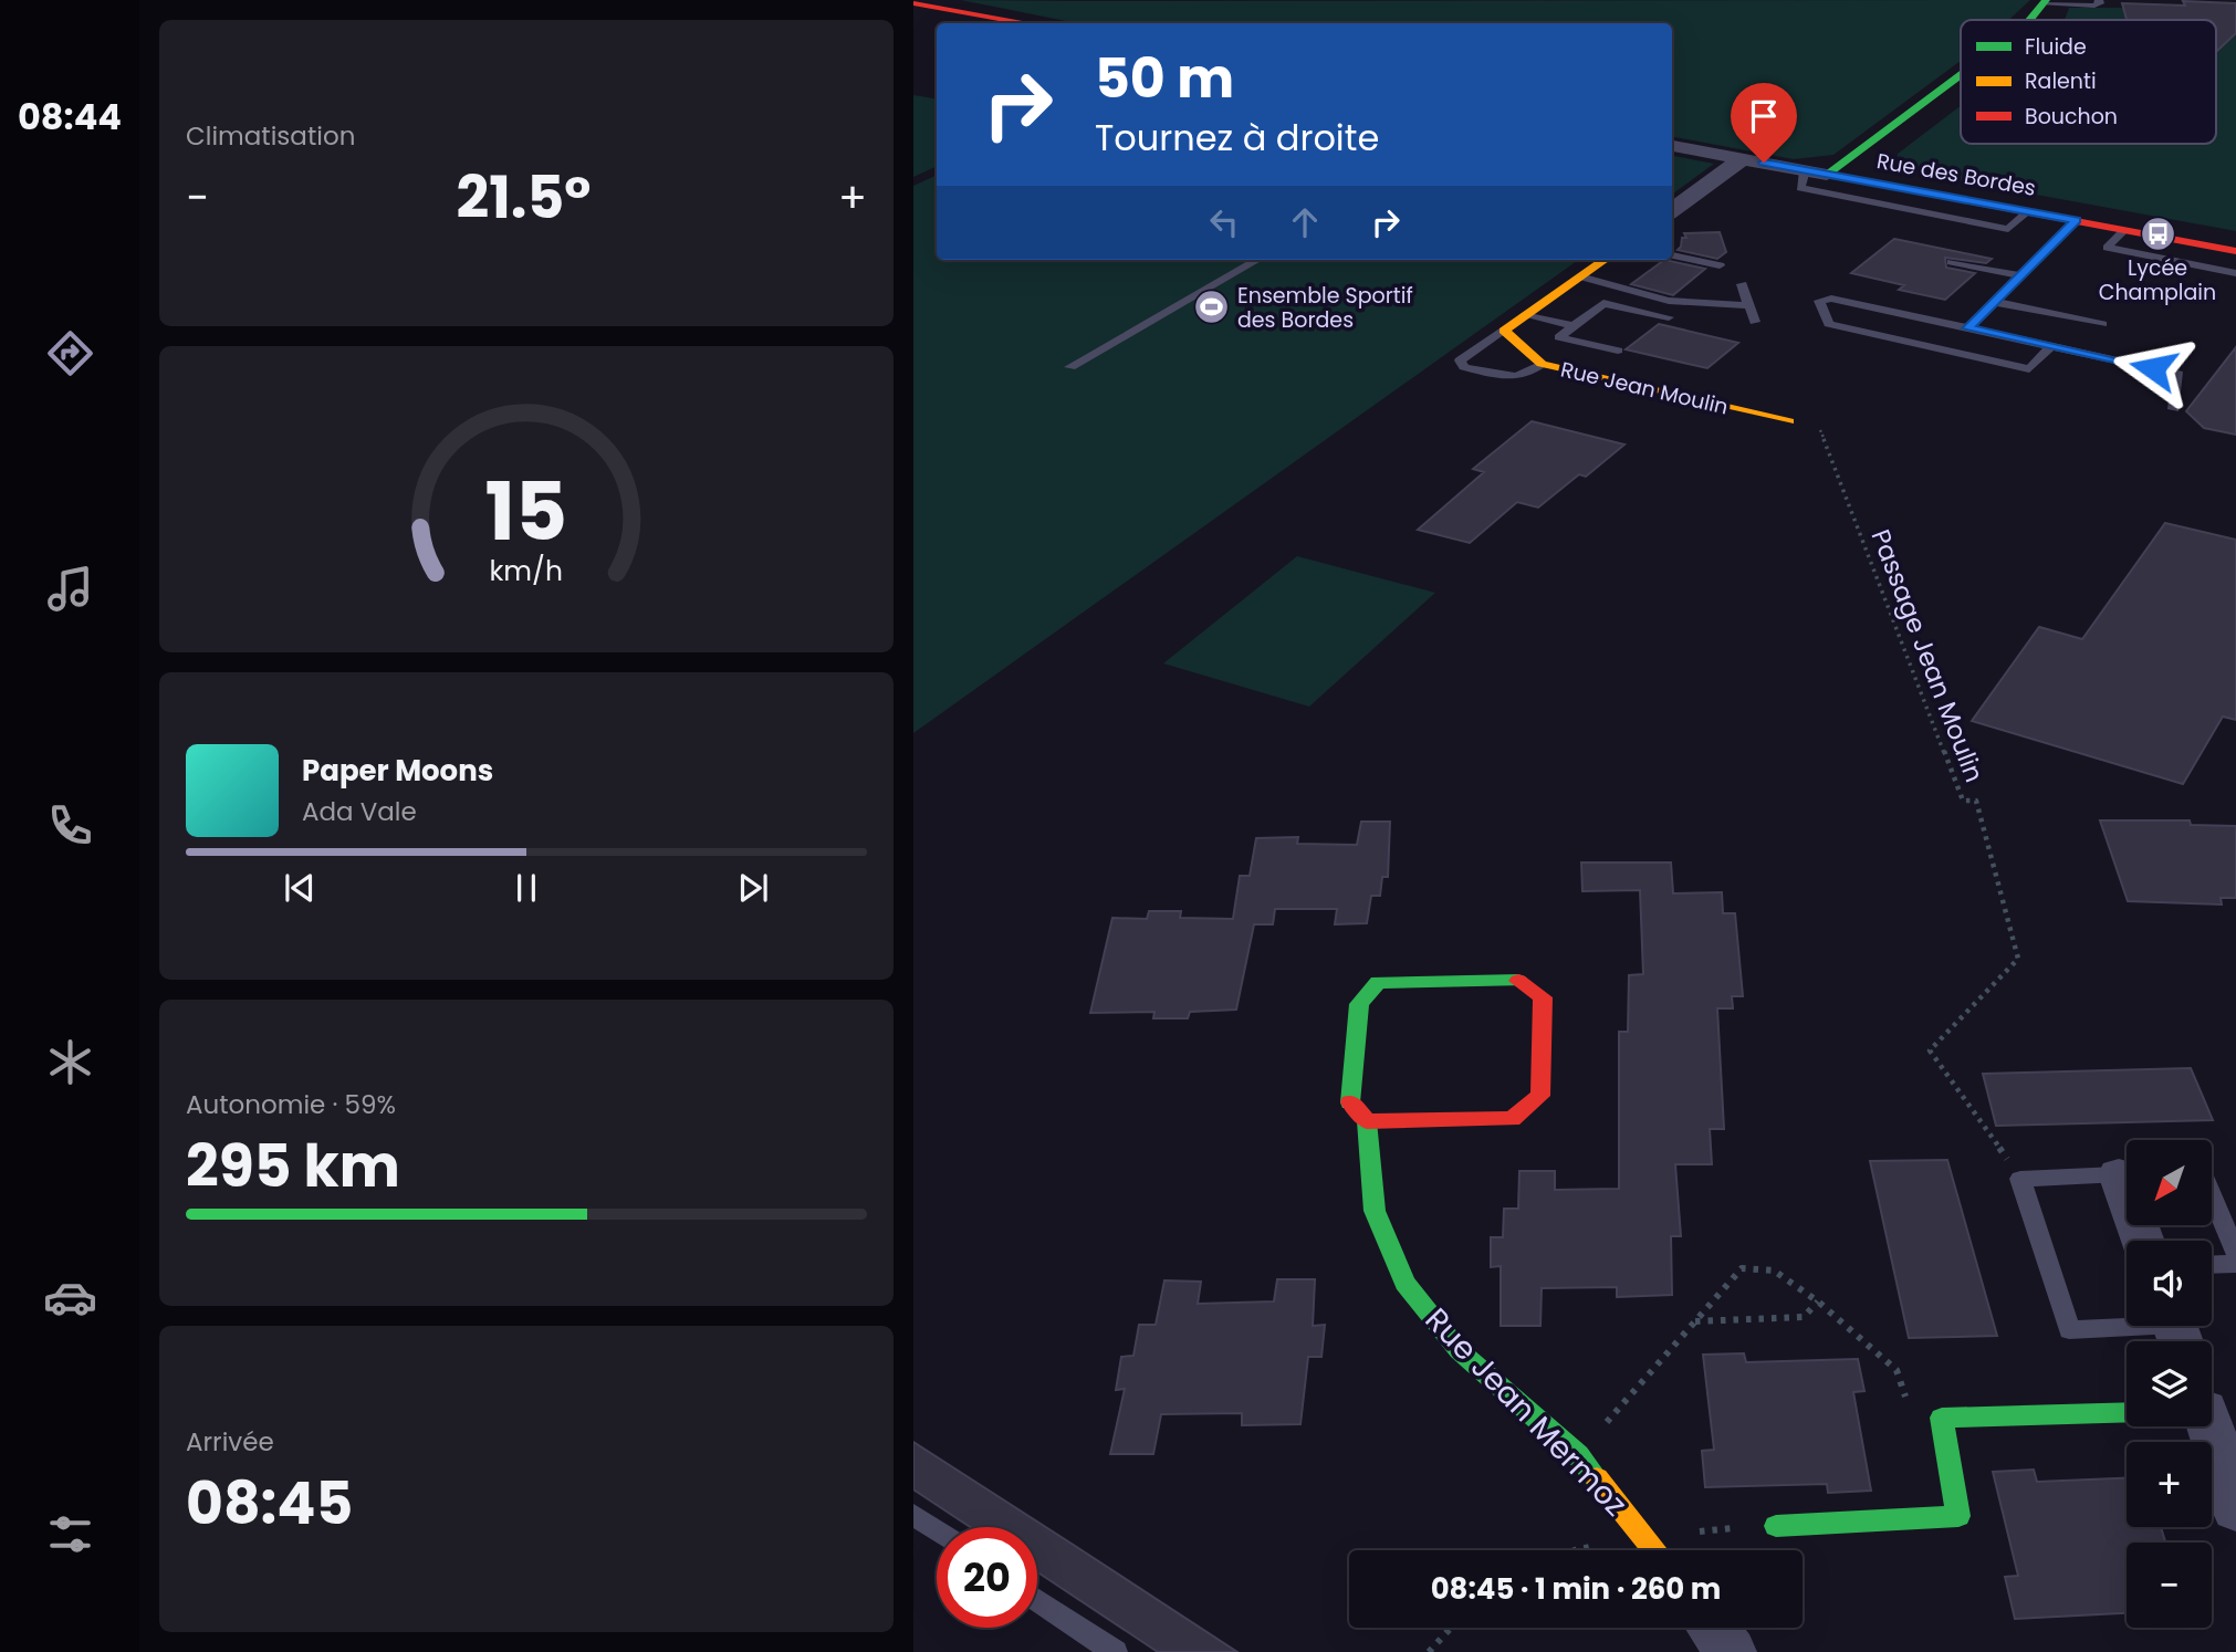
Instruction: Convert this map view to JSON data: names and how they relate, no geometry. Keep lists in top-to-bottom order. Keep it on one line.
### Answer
{"streets":{"street":["Rue des Bordes","Rue Jean Moulin","Rue Jean Mermoz"],"path":["Passage Jean Moulin"]},"crossings":[["Rue Jean Moulin","Passage Jean Moulin"]],"places":{"bus stop":["Lycée Champlain"],"sports":["Ensemble Sportif des Bordes"]},"legend":["Fluide","Ralenti","Bouchon"],"north":"bottom left","page":{"tabs":"08:44","tile":["Climatisation",["Autonomie · 59%","295 km"],["Arrivée","08:45"]],"turn":["50 m","Tournez à droite"],"heat":["−","21.5°","+"],"song":["Paper Moons","Ada Vale"],"map_buttons":["+","−"],"limit":"20","trip":"08:45 · 1 min · 260 m","gauge":["15","km/h"]}}
